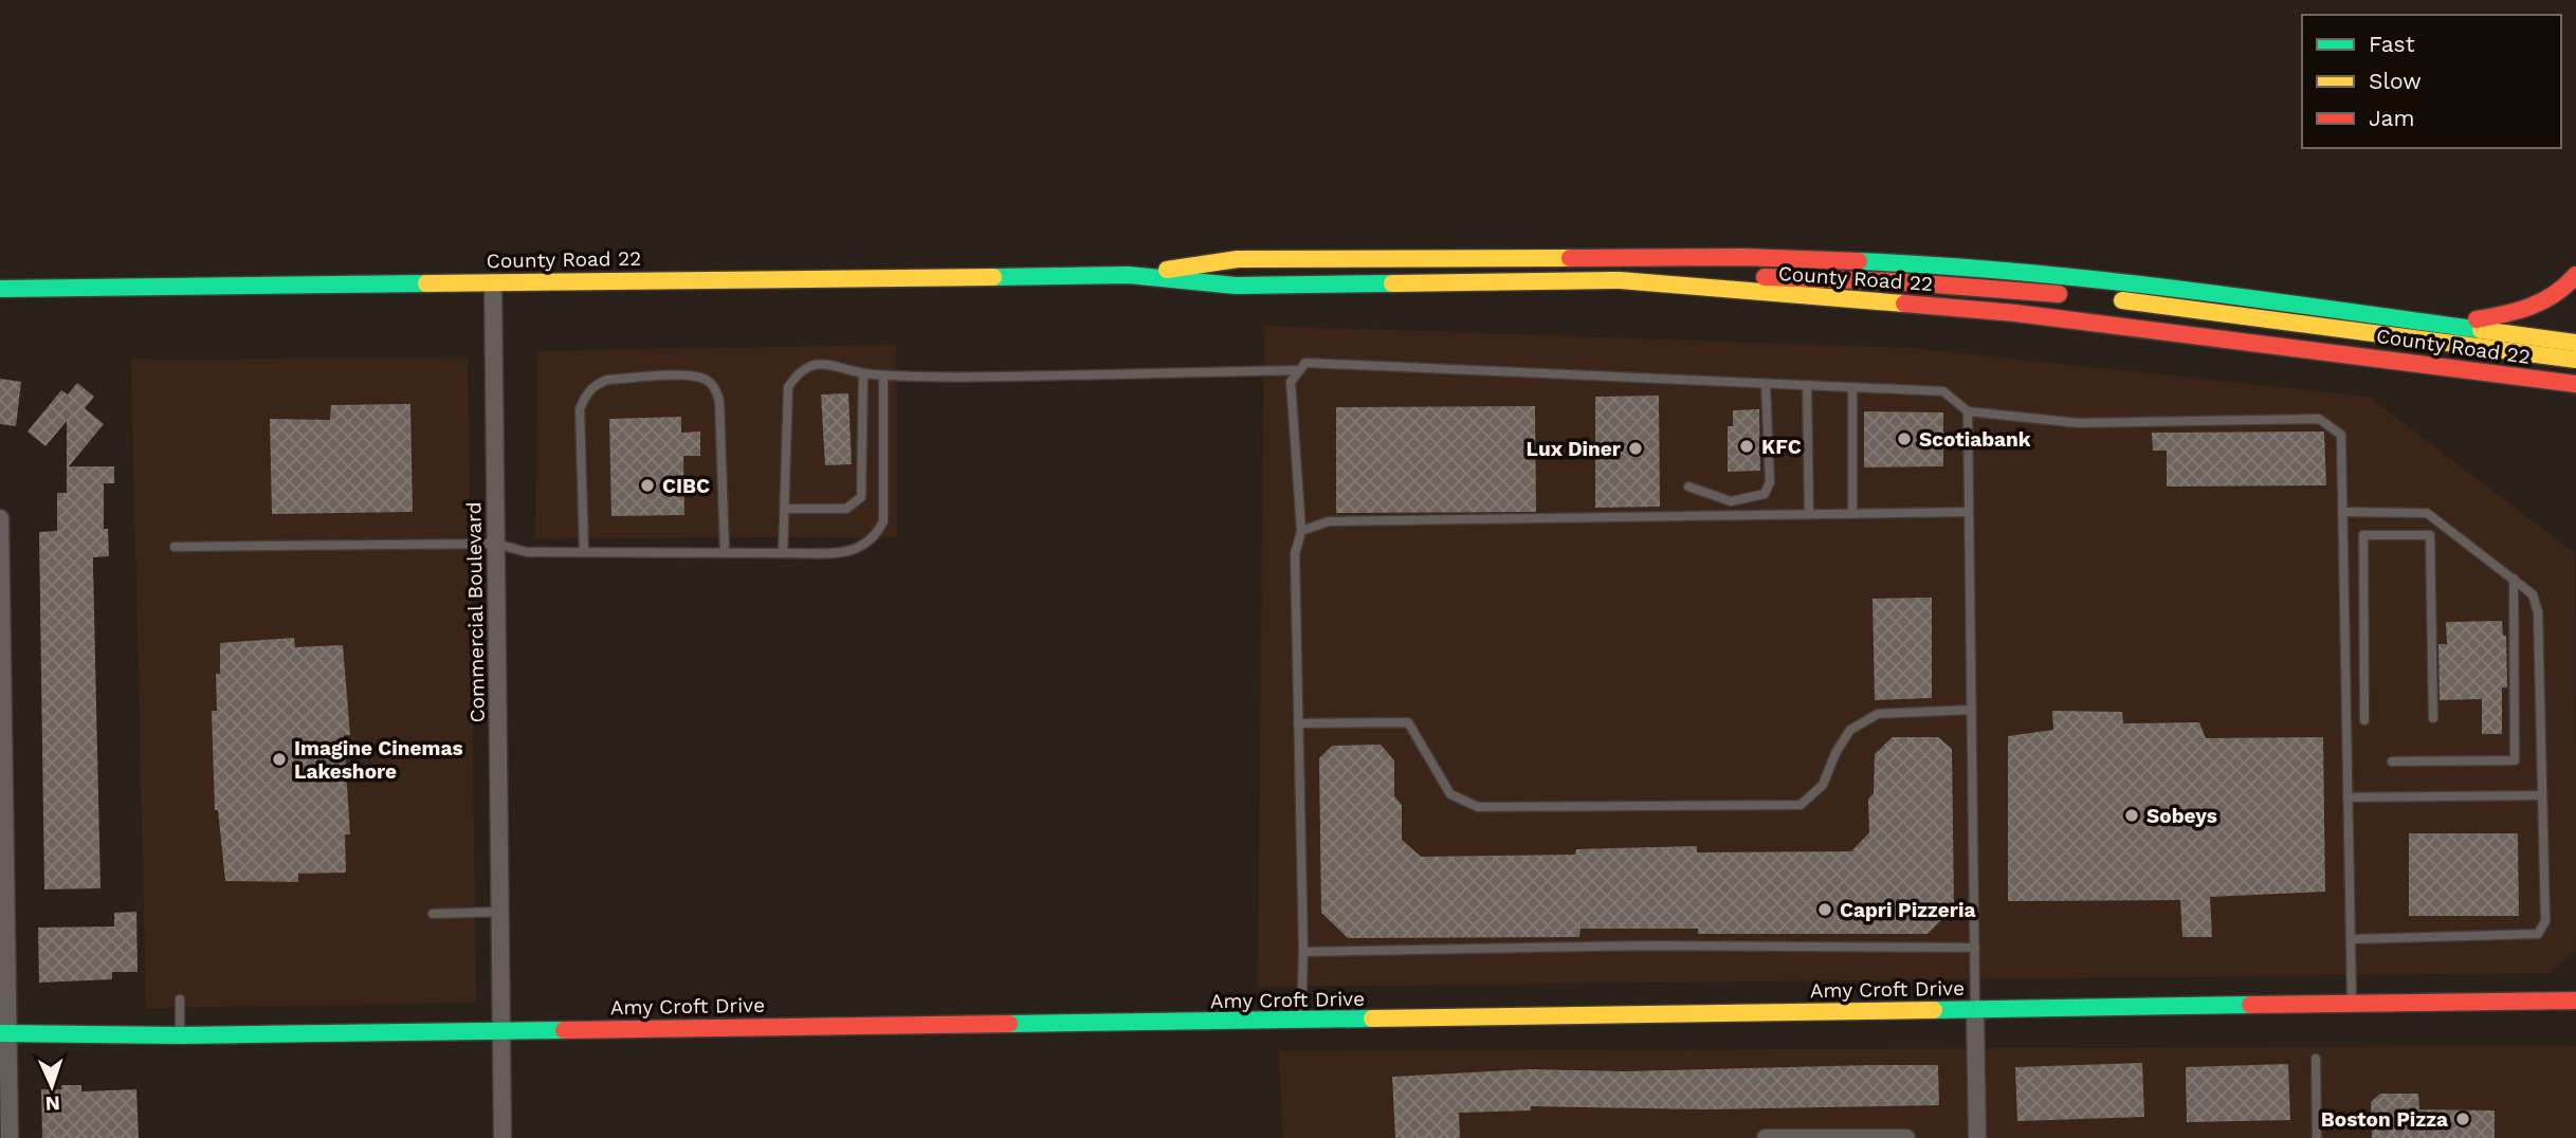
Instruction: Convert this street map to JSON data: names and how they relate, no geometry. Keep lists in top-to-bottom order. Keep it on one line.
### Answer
{"streets":{"main road":["County Road 22","Amy Croft Drive"],"street":["Commercial Boulevard"]},"crossings":[["County Road 22","Commercial Boulevard"],["Commercial Boulevard","Amy Croft Drive"]],"places":["Scotiabank","KFC","Lux Diner","CIBC","Imagine Cinemas Lakeshore","Sobeys","Capri Pizzeria","Boston Pizza"],"legend":["Fast","Slow","Jam"],"north":"bottom"}
